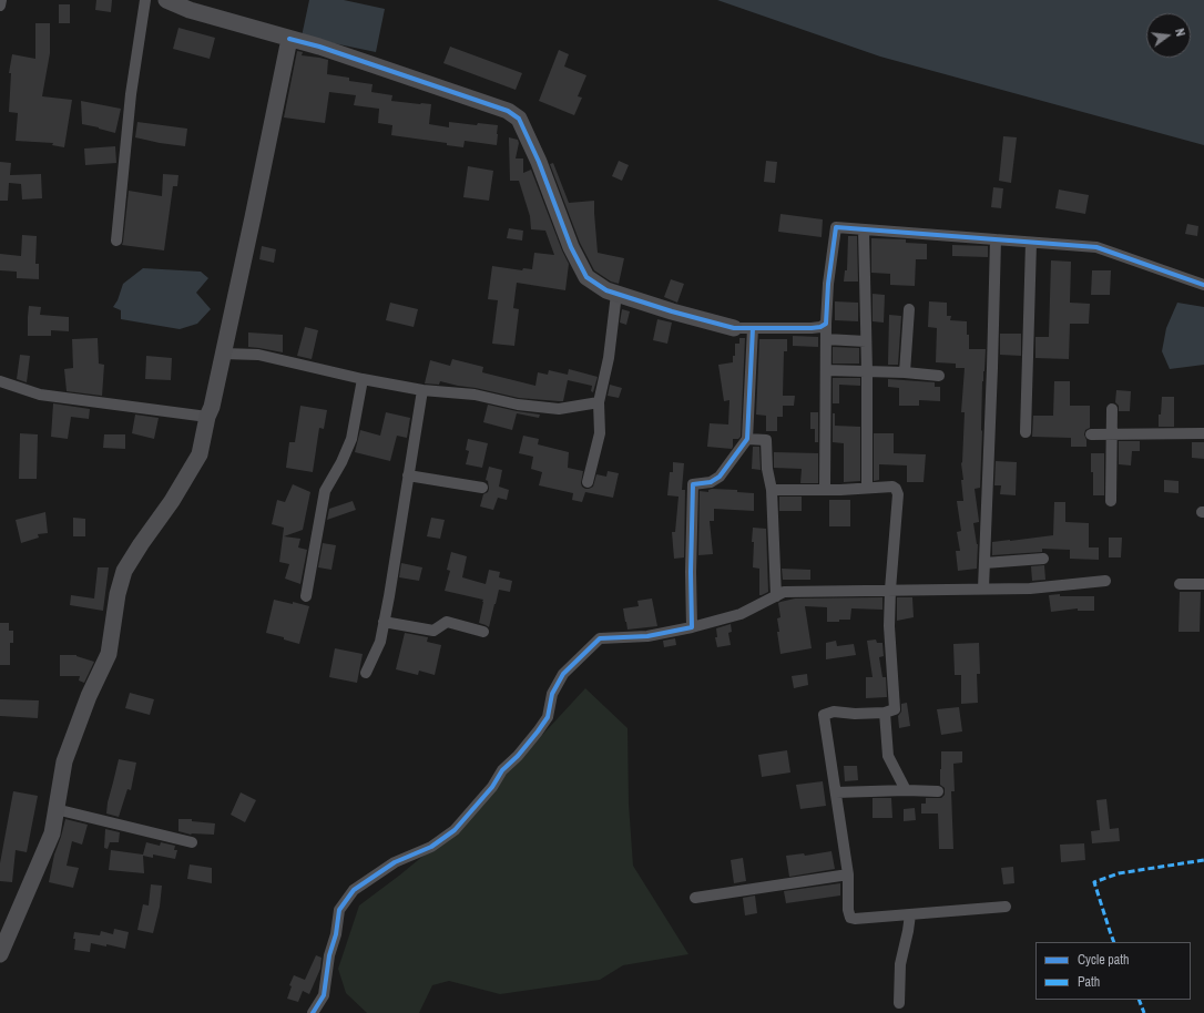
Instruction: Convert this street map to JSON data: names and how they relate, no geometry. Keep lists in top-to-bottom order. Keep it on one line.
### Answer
{"legend":["Cycle path","Path"],"north":"right"}
